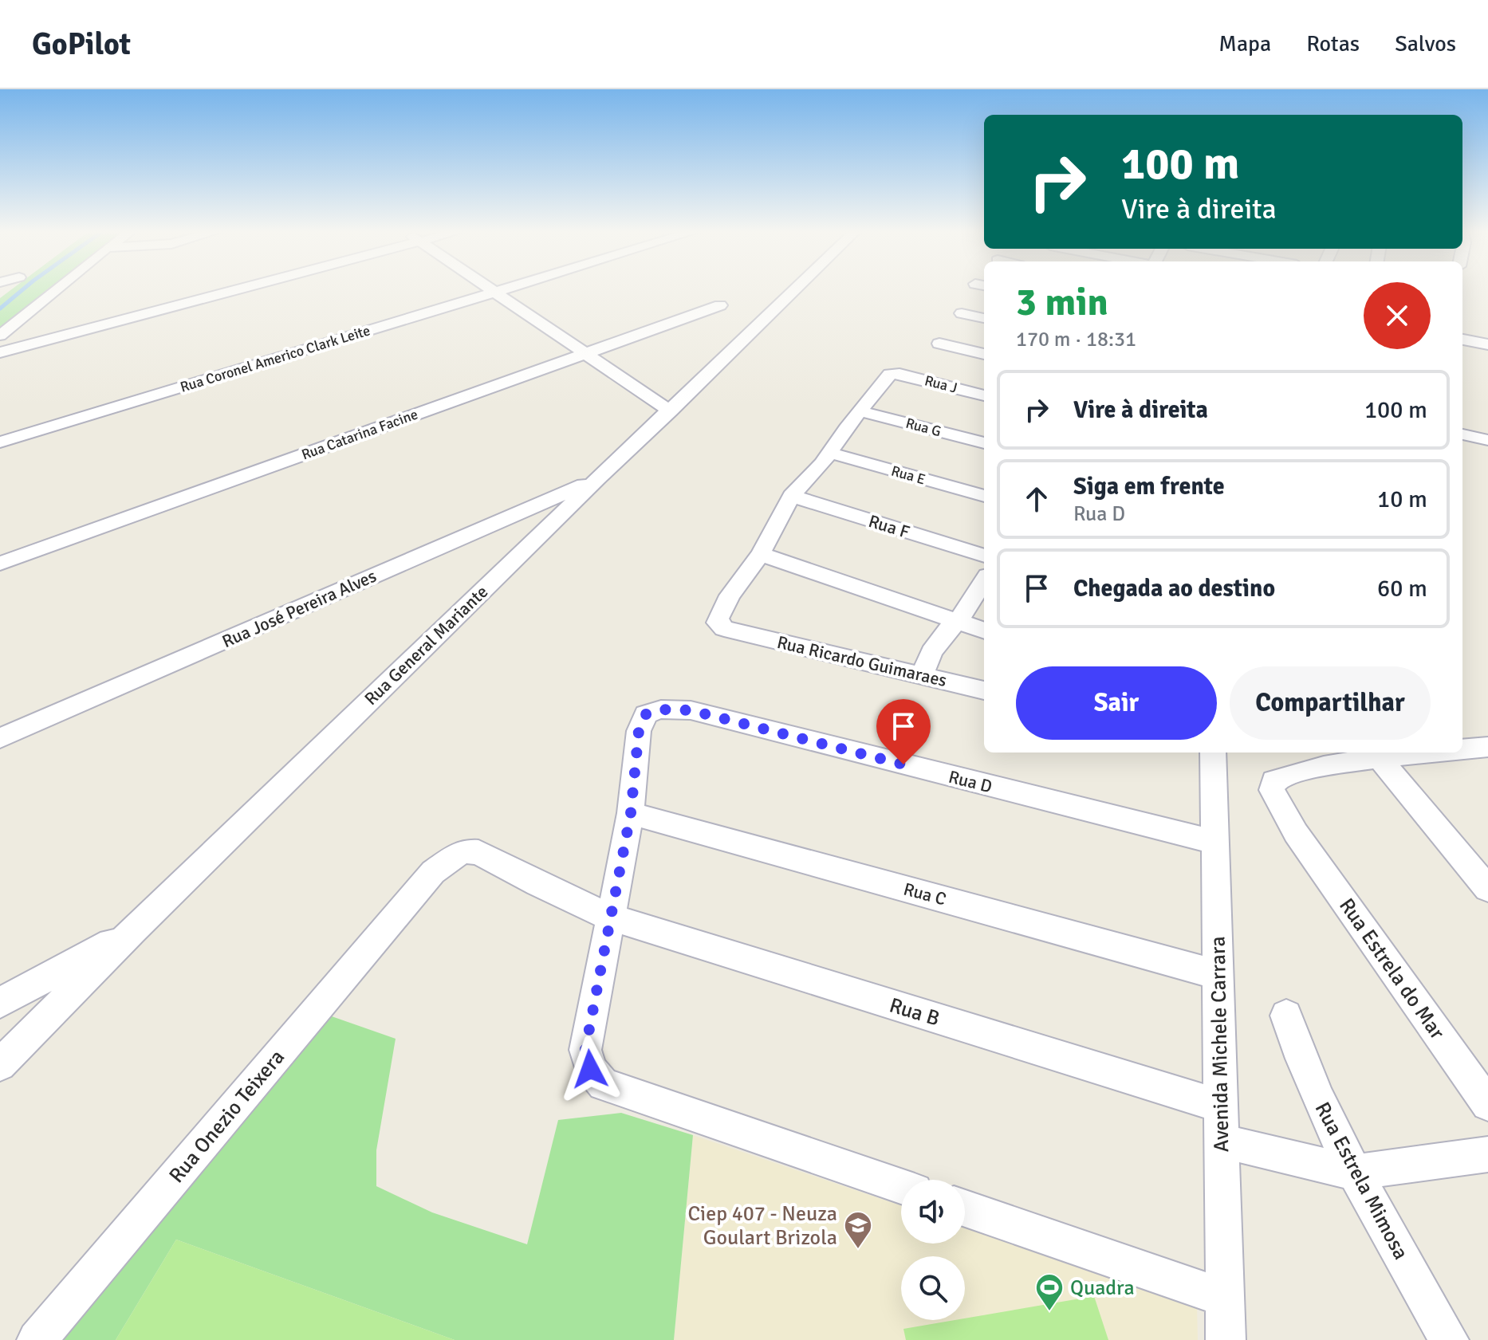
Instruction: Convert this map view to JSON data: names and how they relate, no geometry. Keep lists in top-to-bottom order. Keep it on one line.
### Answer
{"streets":{"street":["Rua Coronel Americo Clark Leite","Rua J","Rua G","Rua Catarina Facine","Rua E","Rua F","Rua José Pereira Alves","Rua General Mariante","Rua Ricardo Guimaraes","Rua D","Rua C","Rua Estrela do Mar","Rua B","Avenida Michele Carrara","Rua Onezio Teixera","Rua Estrela Mimosa"]},"crossings":[["Rua J","Rua G"],["Rua José Pereira Alves","Rua General Mariante"],["Rua D","Rua C"],["Rua D","Rua B"],["Rua D","Avenida Michele Carrara"],["Rua D","Rua Onezio Teixera"],["Rua C","Avenida Michele Carrara"],["Rua B","Avenida Michele Carrara"],["Rua B","Rua Onezio Teixera"]],"places":{"school or university":["Ciep 407 - Neuza Goulart Brizola"],"sports":["Quadra"]},"page":{"header":"GoPilot","nav":["Mapa","Rotas","Salvos"],"turn":["100 m","Vire à direita"],"heading":["3 min","170 m · 18:31"],"list":[{"name":"Vire à direita","value":"100 m"},{"name":"Siga em frente","note":"Rua D","value":"10 m"},{"name":"Chegada ao destino","value":"60 m"}],"buttons":["Sair","Compartilhar"]}}
